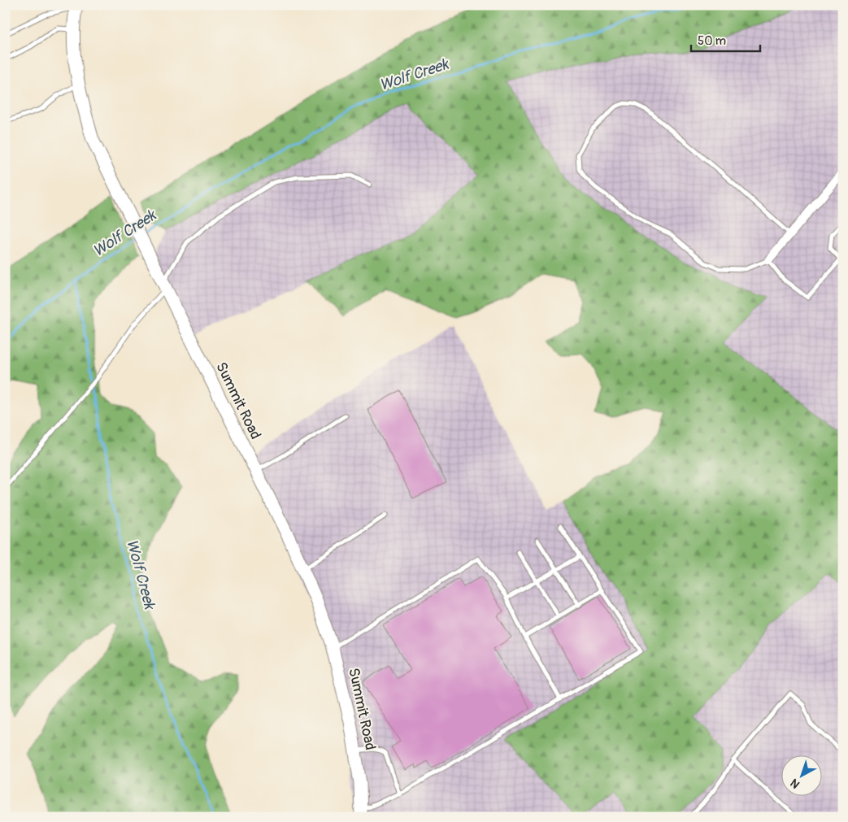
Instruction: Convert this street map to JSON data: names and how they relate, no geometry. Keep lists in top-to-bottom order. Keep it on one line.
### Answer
{"streets":{"street":["Summit Road"]},"water":["Wolf Creek"],"scale_bar":"50 m","north":"bottom left"}
